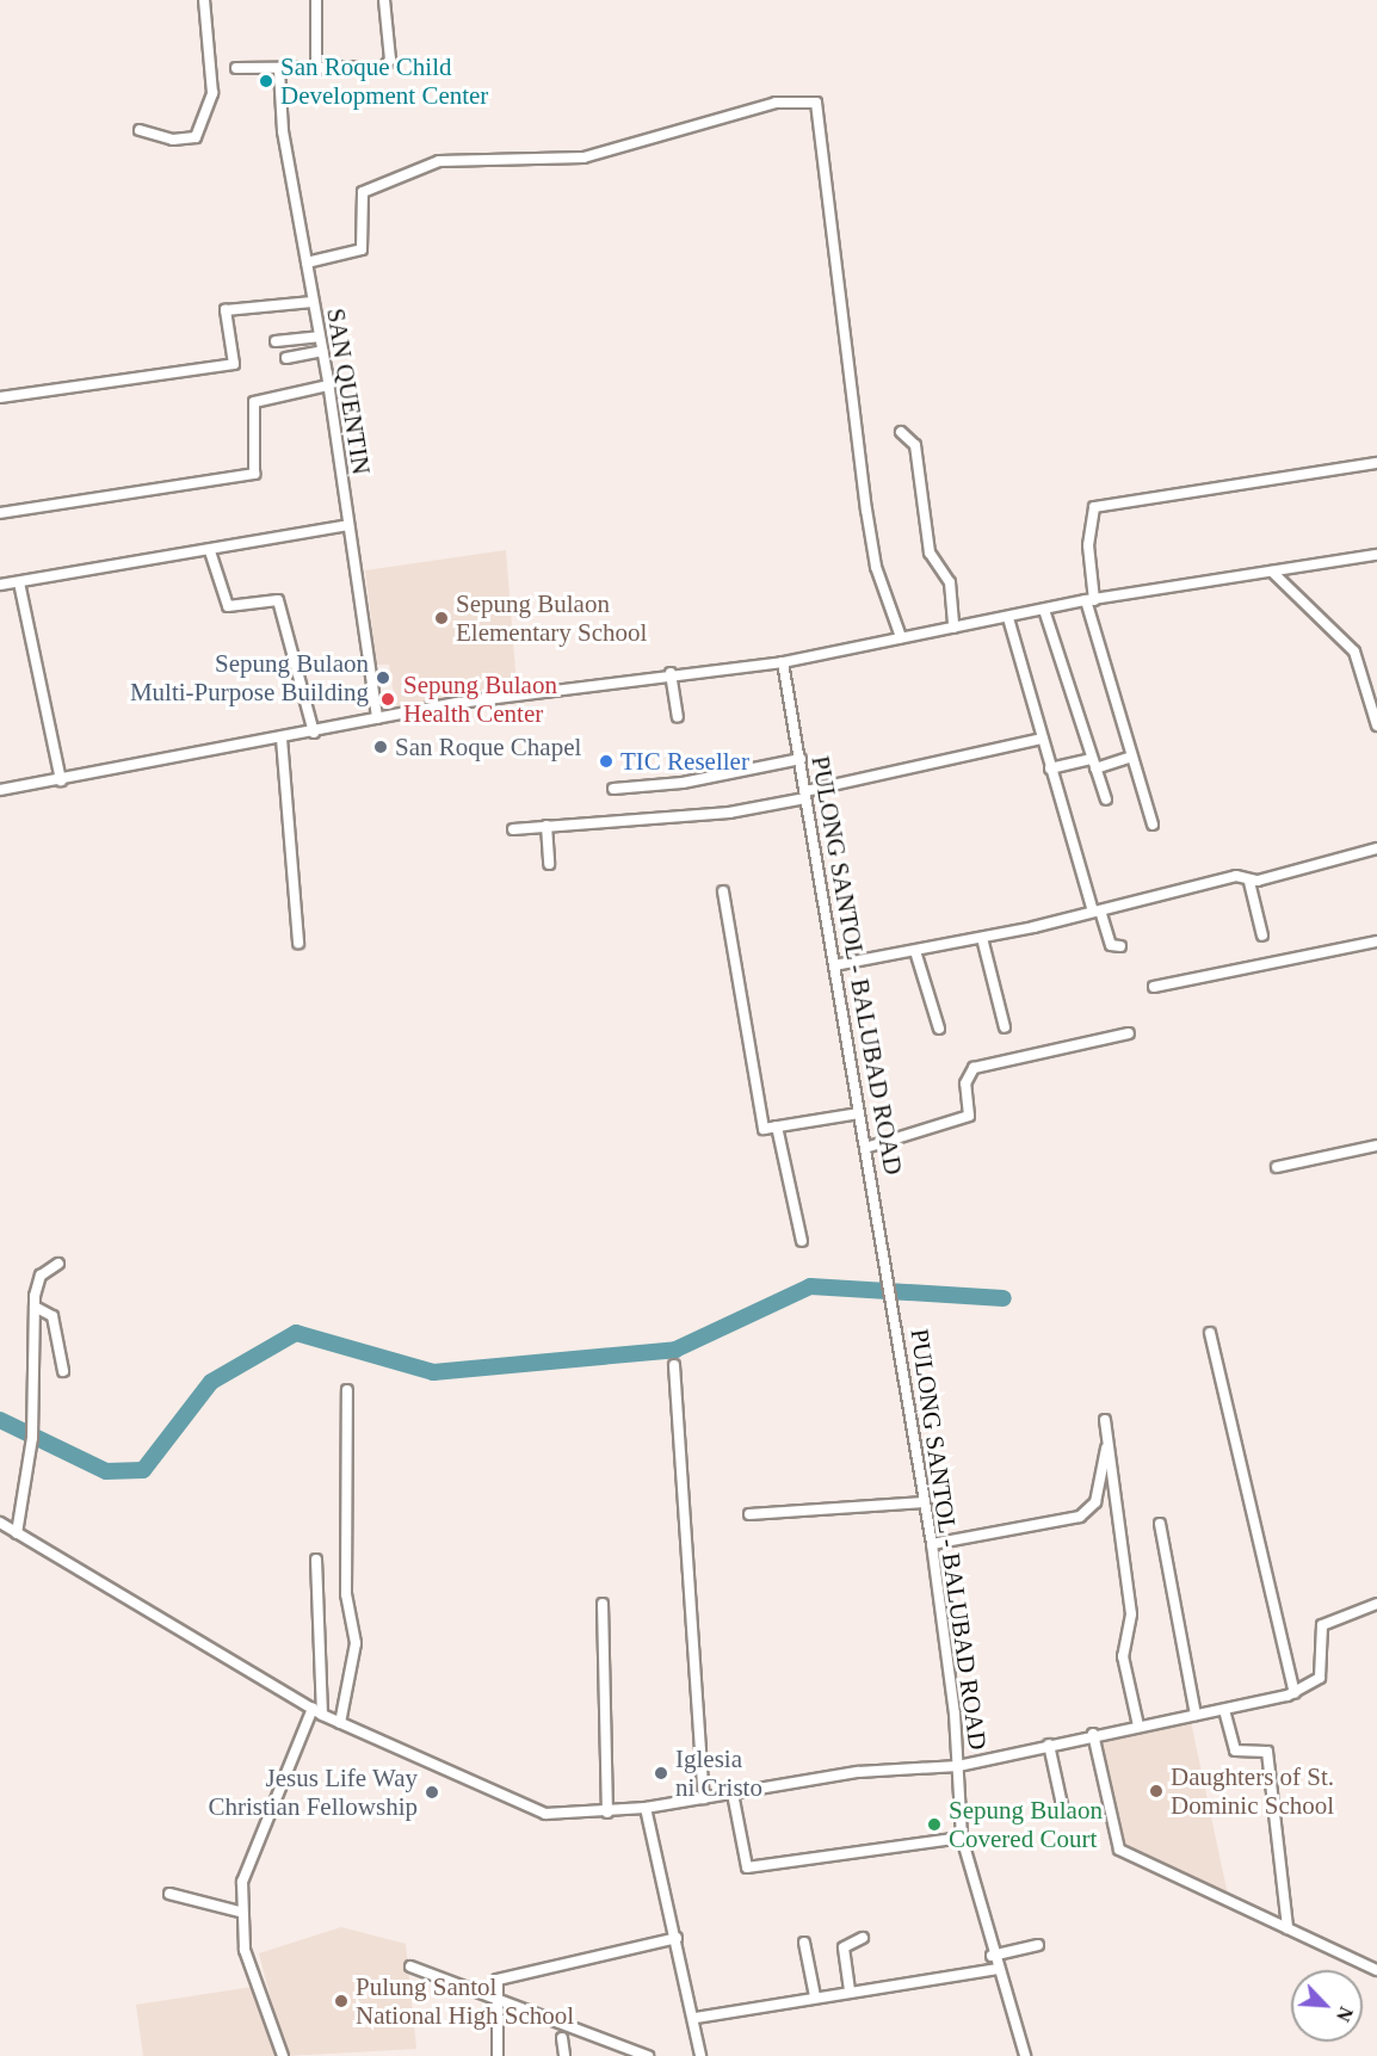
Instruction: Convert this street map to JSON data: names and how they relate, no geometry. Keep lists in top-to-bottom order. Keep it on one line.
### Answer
{"streets":{"street":["SAN QUENTIN","PULONG SANTOL - BALUBAD ROAD"]},"places":["San Roque Child Development Center","Sepung Bulaon Elementary School","Sepung Bulaon Multi-Purpose Building","Sepung Bulaon Health Center","San Roque Chapel","TIC Reseller","Iglesia ni Cristo","Daughters of St. Dominic School","Jesus Life Way Christian Fellowship","Sepung Bulaon Covered Court","Pulung Santol National High School"],"north":"bottom right"}
